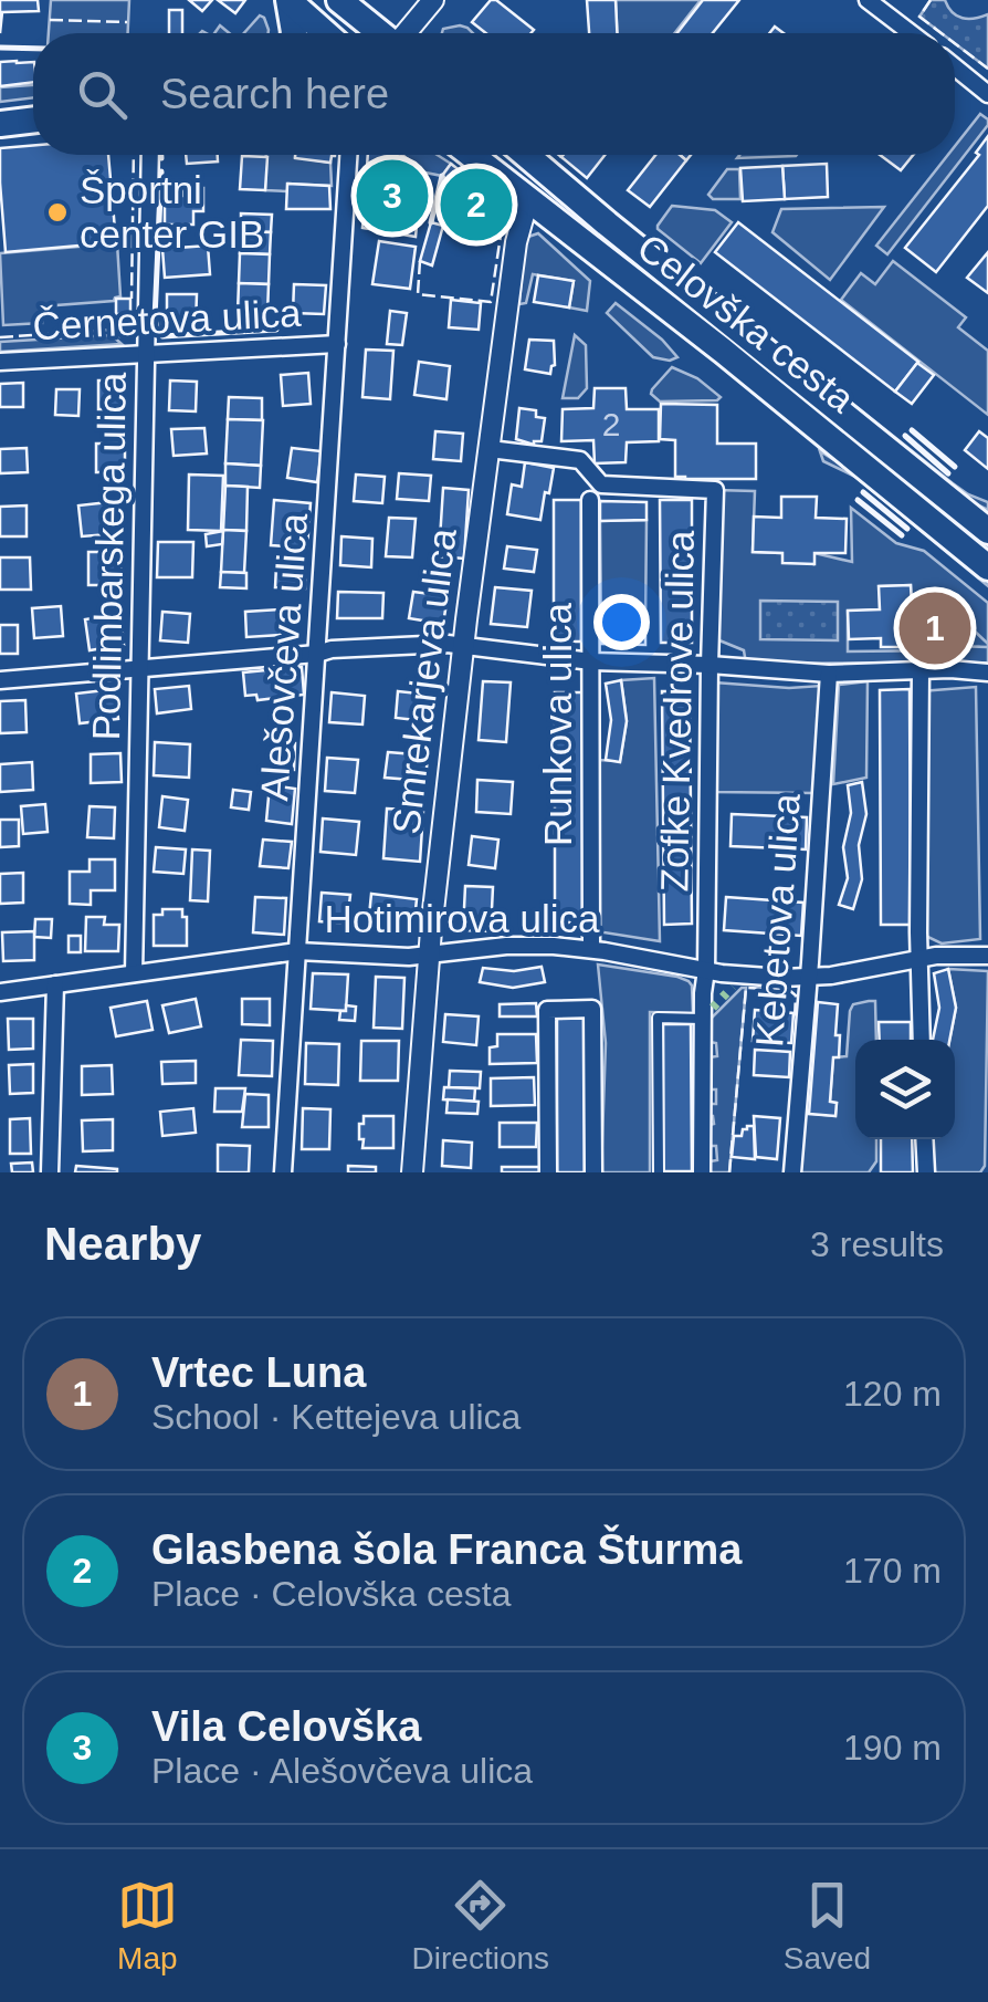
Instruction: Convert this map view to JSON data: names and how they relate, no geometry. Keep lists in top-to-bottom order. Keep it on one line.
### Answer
{"streets":{"main road":["Celovška cesta"],"street":["Černetova ulica","Podlimbarskega ulica","Alešovčeva ulica","Smrekarjeva ulica","Zofke Kvedrove ulica","Runkova ulica","Hotimirova ulica","Kebetova ulica"]},"crossings":[["Černetova ulica","Podlimbarskega ulica"],["Černetova ulica","Alešovčeva ulica"],["Celovška cesta","Smrekarjeva ulica"],["Podlimbarskega ulica","Hotimirova ulica"],["Alešovčeva ulica","Hotimirova ulica"],["Smrekarjeva ulica","Zofke Kvedrove ulica"],["Smrekarjeva ulica","Hotimirova ulica"],["Zofke Kvedrove ulica","Hotimirova ulica"],["Runkova ulica","Hotimirova ulica"],["Hotimirova ulica","Kebetova ulica"]],"places":["Športni center GIB"],"house_numbers":["2"],"page":{"search":"Search here","pins":["3","2","1"],"heading":["Nearby","3 results"],"list":[{"mark":"1","name":"Vrtec Luna","note":"School · Kettejeva ulica","value":"120 m"},{"mark":"2","name":"Glasbena šola Franca Šturma","note":"Place · Celovška cesta","value":"170 m"},{"mark":"3","name":"Vila Celovška","note":"Place · Alešovčeva ulica","value":"190 m"}],"nav":["Map","Directions","Saved"]}}
